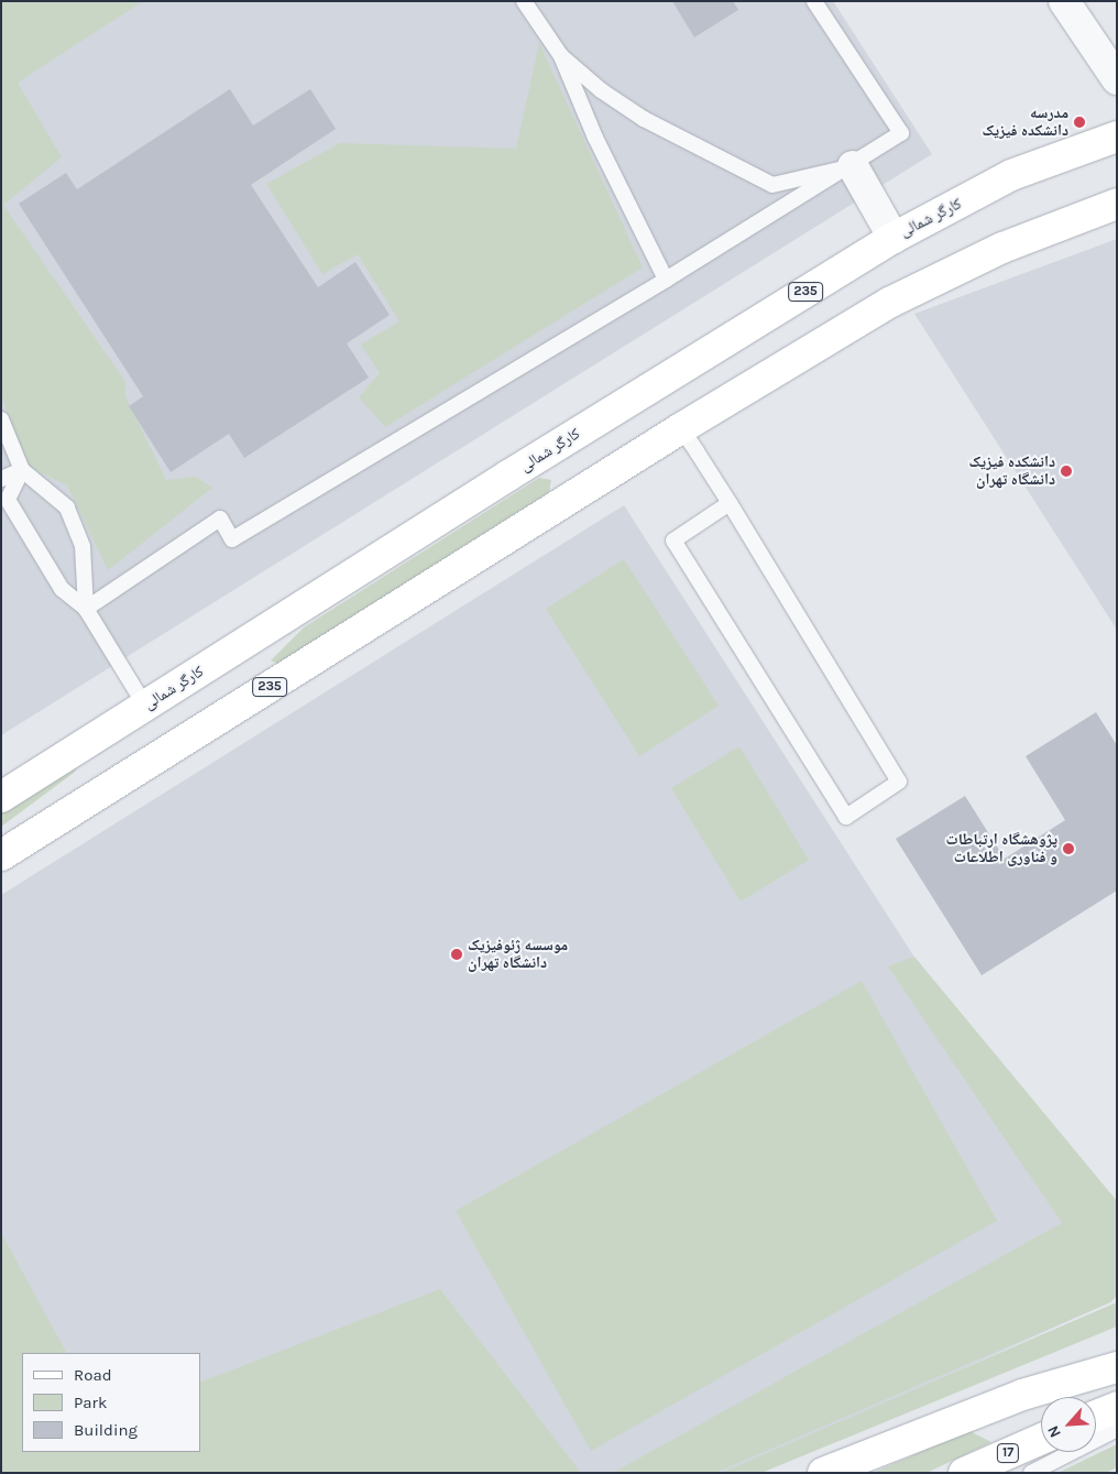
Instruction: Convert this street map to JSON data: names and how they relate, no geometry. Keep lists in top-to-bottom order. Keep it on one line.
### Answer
{"streets":{"main road":["کارگر شمالی","235","17"]},"places":["مدرسه دانشکده فیزیک","دانشکده فیزیک دانشگاه تهران","پژوهشگاه ارتباطات و فناوری اطلاعات","موسسه ژئوفیزیک دانشگاه تهران"],"legend":["Road","Park","Building"],"north":"bottom left"}
